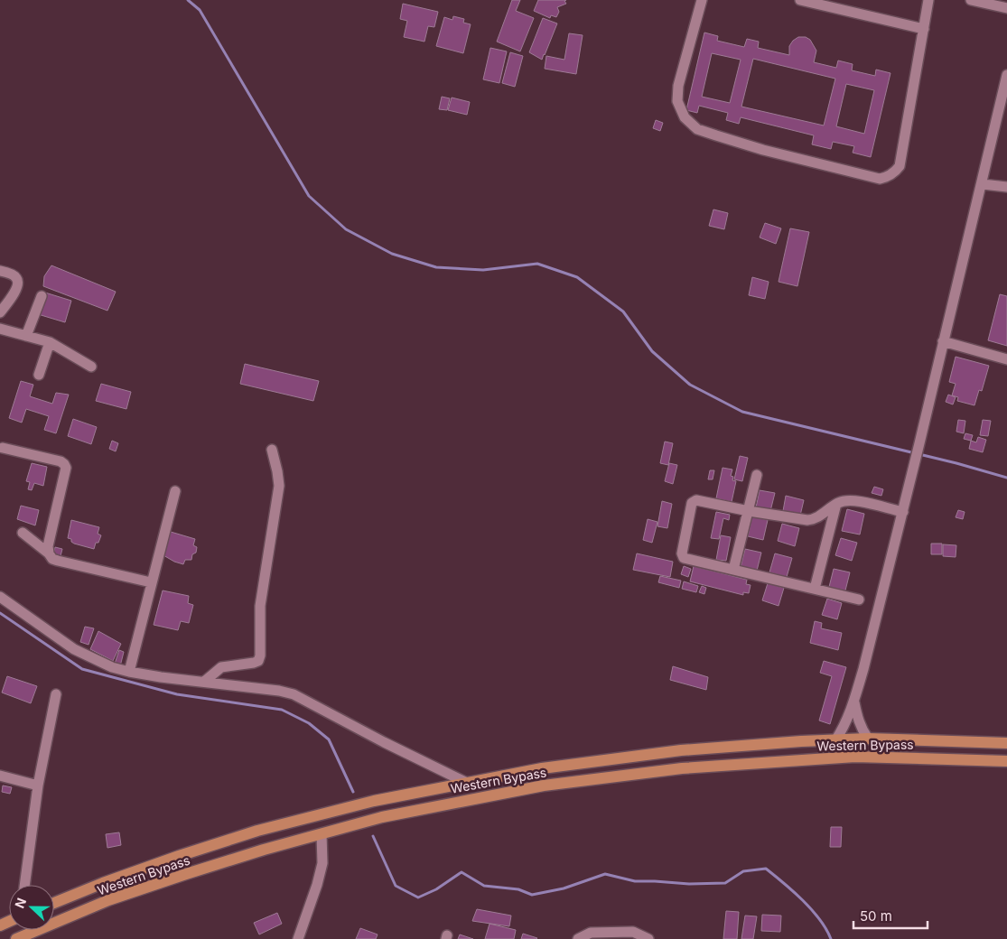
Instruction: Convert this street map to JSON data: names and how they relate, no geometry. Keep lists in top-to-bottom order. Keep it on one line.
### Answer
{"streets":{"main road":["Western Bypass"]},"scale_bar":"50 m","north":"left"}
